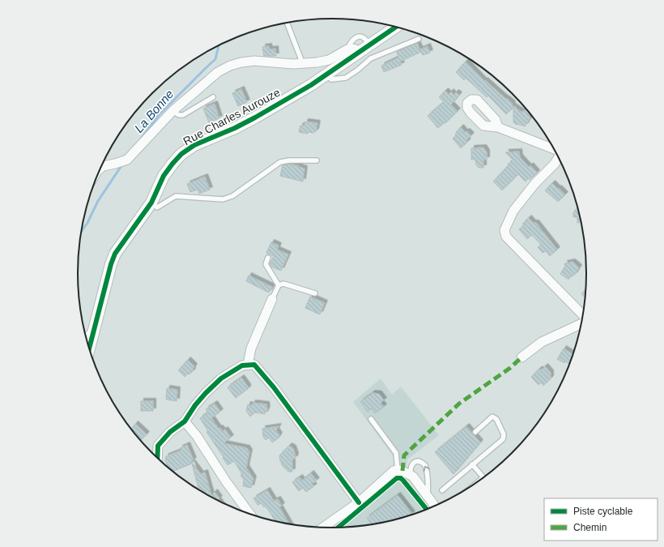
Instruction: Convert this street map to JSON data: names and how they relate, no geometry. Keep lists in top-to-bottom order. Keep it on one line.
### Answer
{"streets":{"street":["Rue Charles Aurouze"]},"water":["La Bonne"],"legend":["Piste cyclable","Chemin"]}
